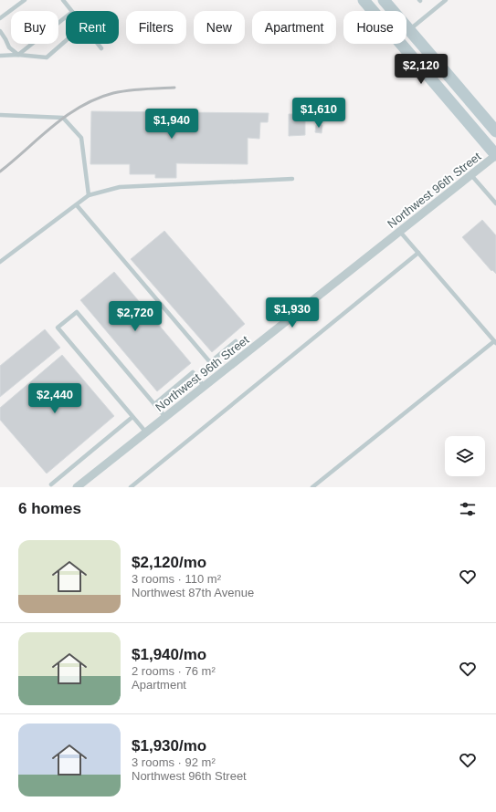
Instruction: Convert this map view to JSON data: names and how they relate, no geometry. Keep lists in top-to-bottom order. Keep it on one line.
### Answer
{"streets":{"street":["Northwest 96th Street"]},"page":{"chip":["Buy","Rent","Filters","New","Apartment","House"],"price":["$2,120","$1,610","$1,940","$1,930","$2,720","$2,440"],"heading":"6 homes","list":[{"name":"$2,120/mo","note":"3 rooms · 110 m² · Northwest 87th Avenue"},{"name":"$1,940/mo","note":"2 rooms · 76 m² · Apartment"},{"name":"$1,930/mo","note":"3 rooms · 92 m² · Northwest 96th Street"}]}}
